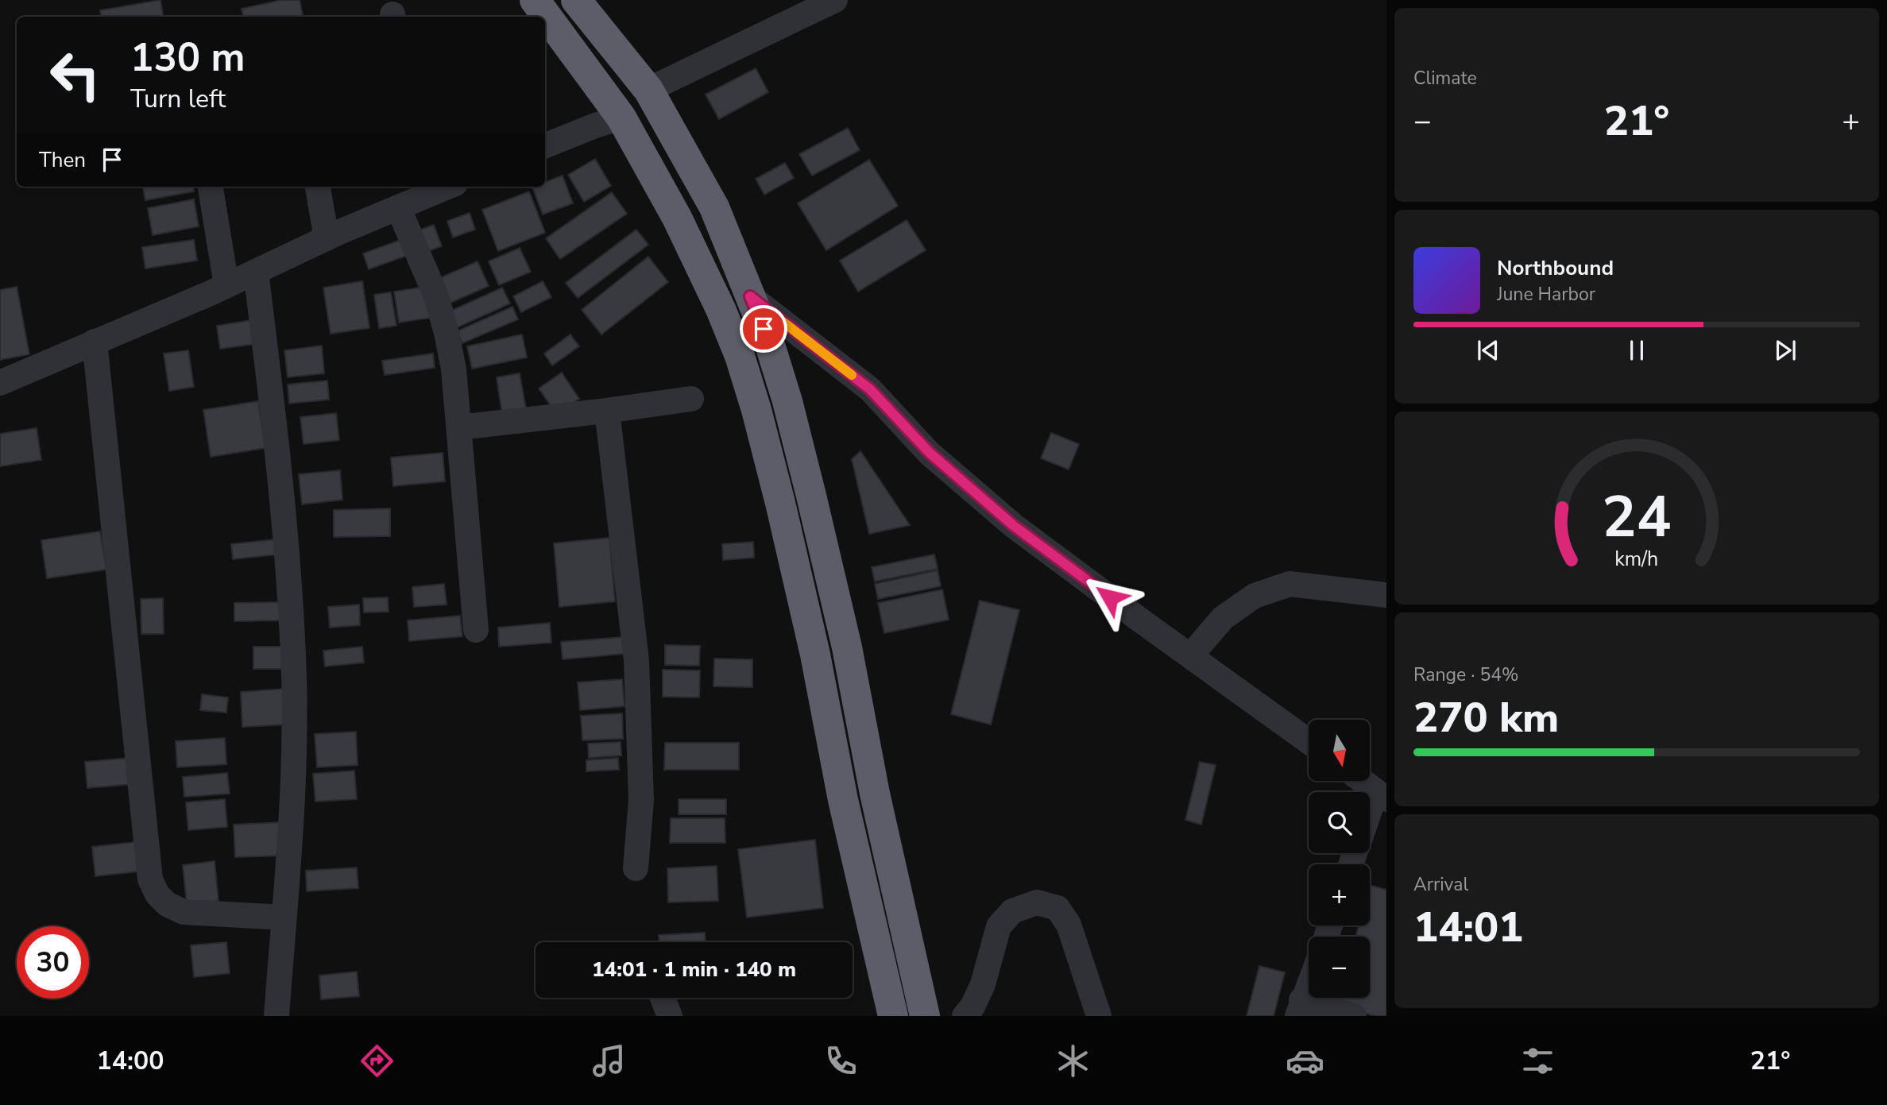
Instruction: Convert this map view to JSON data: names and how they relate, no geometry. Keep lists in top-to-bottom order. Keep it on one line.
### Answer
{"north":"bottom","page":{"tile":["Climate",["Range · 54%","270 km"],["Arrival","14:01"]],"turn":["130 m","Turn left"],"heat":["−","21°","+"],"then":"Then","song":["Northbound","June Harbor"],"map_buttons":["+","−"],"limit":"30","trip":"14:01 · 1 min · 140 m","tabs":["14:00","21°"],"gauge":["24","km/h"]}}
